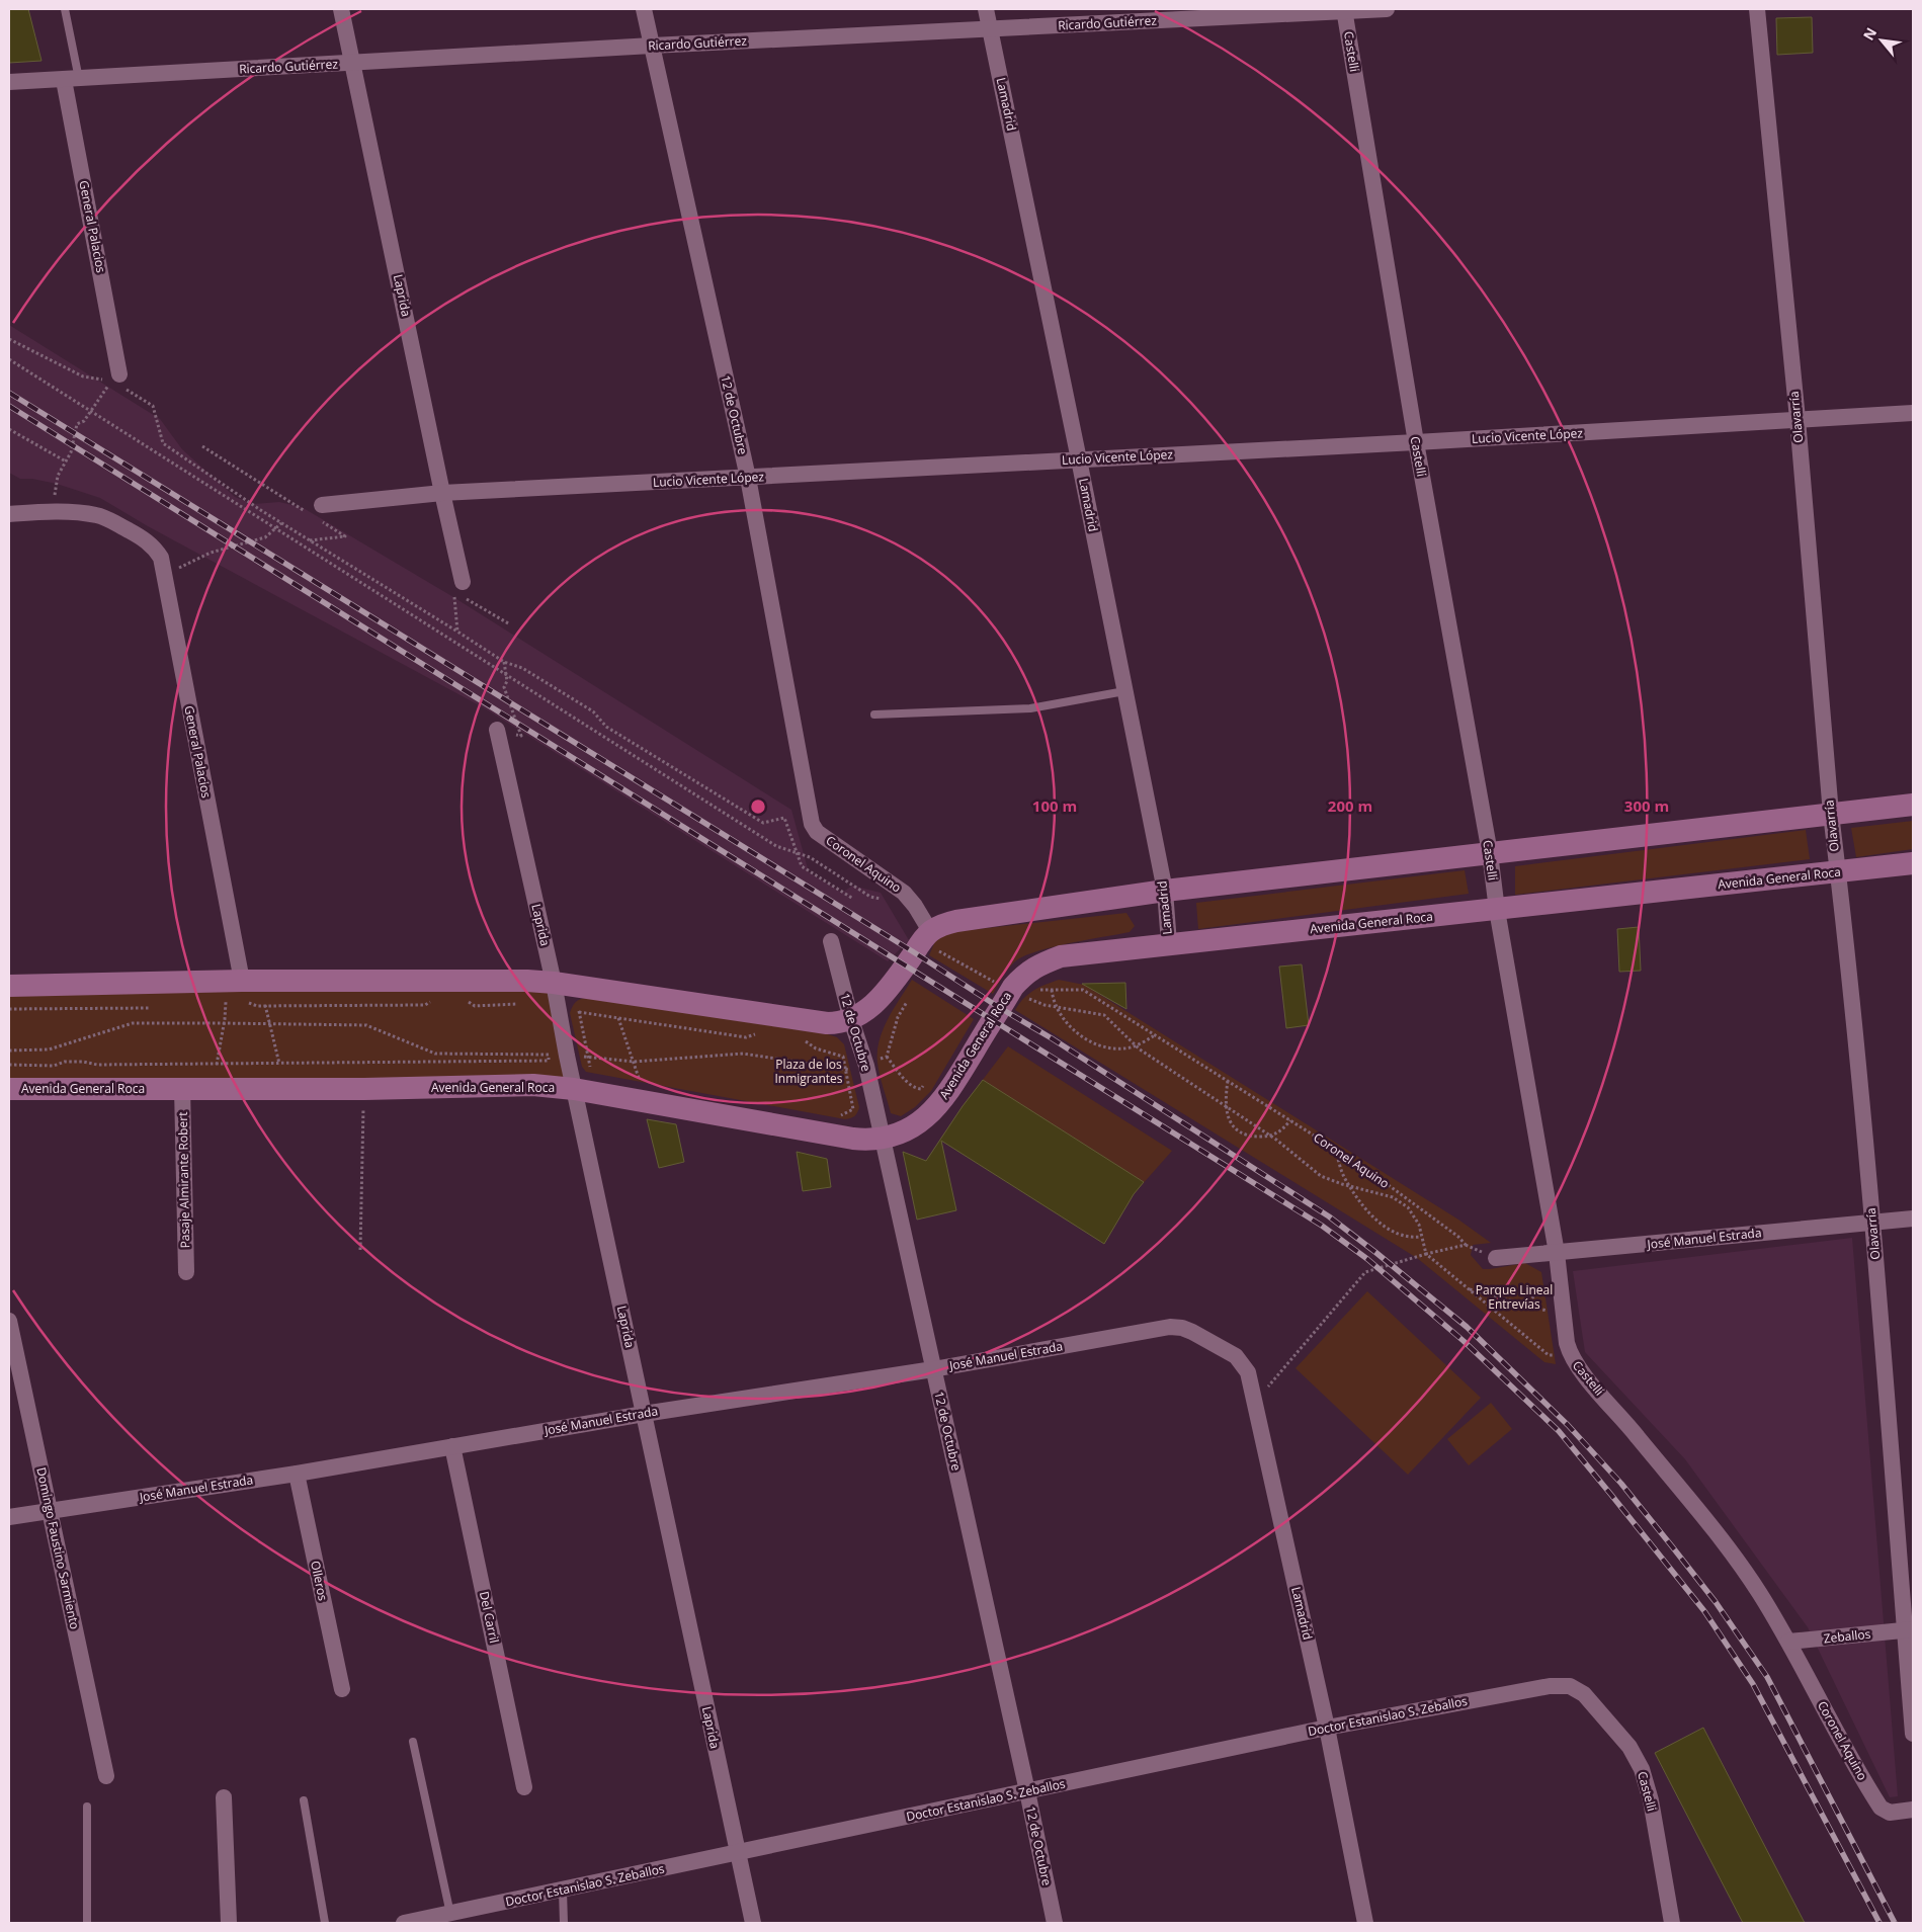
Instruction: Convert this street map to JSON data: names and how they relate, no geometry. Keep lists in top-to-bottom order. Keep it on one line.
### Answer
{"streets":{"main road":["Avenida General Roca"],"street":["Ricardo Gutiérrez","Castelli","Lamadrid","General Palacios","Laprida","12 de Octubre","Olavarría","Lucio Vicente López","Coronel Aquino","Pasaje Almirante Robert","José Manuel Estrada","Domingo Faustino Sarmiento","Olleros","Del Carril","Zeballos","Doctor Estanislao S. Zeballos"]},"crossings":[["Ricardo Gutiérrez","Castelli"],["Ricardo Gutiérrez","Lamadrid"],["Ricardo Gutiérrez","General Palacios"],["Ricardo Gutiérrez","Laprida"],["Ricardo Gutiérrez","12 de Octubre"],["Castelli","Lucio Vicente López"],["Castelli","Coronel Aquino"],["Castelli","Avenida General Roca"],["Castelli","José Manuel Estrada"],["Castelli","Zeballos"],["Castelli","Doctor Estanislao S. Zeballos"],["Lamadrid","Lucio Vicente López"],["Lamadrid","Avenida General Roca"],["Lamadrid","José Manuel Estrada"],["Lamadrid","Doctor Estanislao S. Zeballos"],["Laprida","Lucio Vicente López"],["Laprida","Avenida General Roca"],["Laprida","José Manuel Estrada"],["Laprida","Doctor Estanislao S. Zeballos"],["12 de Octubre","Lucio Vicente López"],["12 de Octubre","Coronel Aquino"],["12 de Octubre","Avenida General Roca"],["12 de Octubre","José Manuel Estrada"],["12 de Octubre","Doctor Estanislao S. Zeballos"],["Olavarría","Lucio Vicente López"],["Olavarría","Avenida General Roca"],["Olavarría","José Manuel Estrada"],["Olavarría","Zeballos"],["Coronel Aquino","Zeballos"],["Avenida General Roca","Pasaje Almirante Robert"],["José Manuel Estrada","Domingo Faustino Sarmiento"],["José Manuel Estrada","Olleros"],["José Manuel Estrada","Del Carril"]],"parks":["Plaza de los Inmigrantes","Parque Lineal Entrevías"],"north":"top left","rings":["100 m","200 m","300 m"]}
